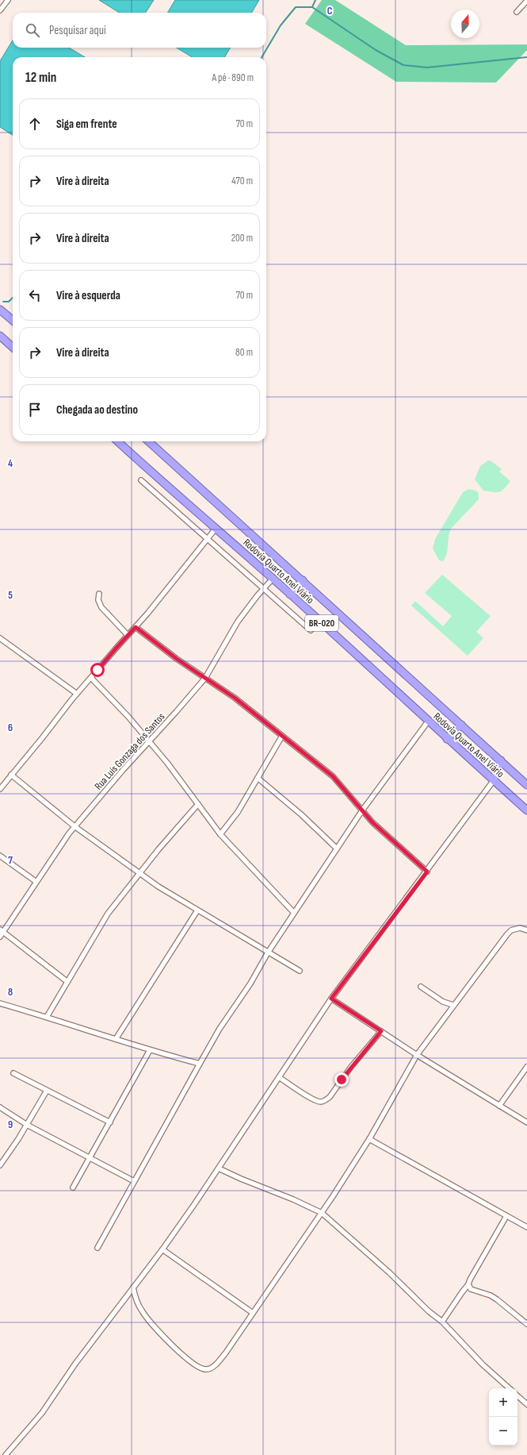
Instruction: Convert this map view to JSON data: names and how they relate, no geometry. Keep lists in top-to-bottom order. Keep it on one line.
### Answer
{"streets":{"highway":["Rodovia Quarto Anel Viário","BR-020"],"street":["Rua Luís Gonzaga dos Santos"]},"crossings":[["Rodovia Quarto Anel Viário","Rua Luís Gonzaga dos Santos"]],"north":"top","page":{"search":"Pesquisar aqui","heading":["12 min","A pé · 890 m"],"list":[["Siga em frente","70 m"],["Vire à direita","470 m"],["Vire à direita","200 m"],["Vire à esquerda","70 m"],["Vire à direita","80 m"],"Chegada ao destino"],"map_buttons":["+","−"]},"grid":{"columns":["C"],"rows":["4","5","6","7","8","9"]}}
